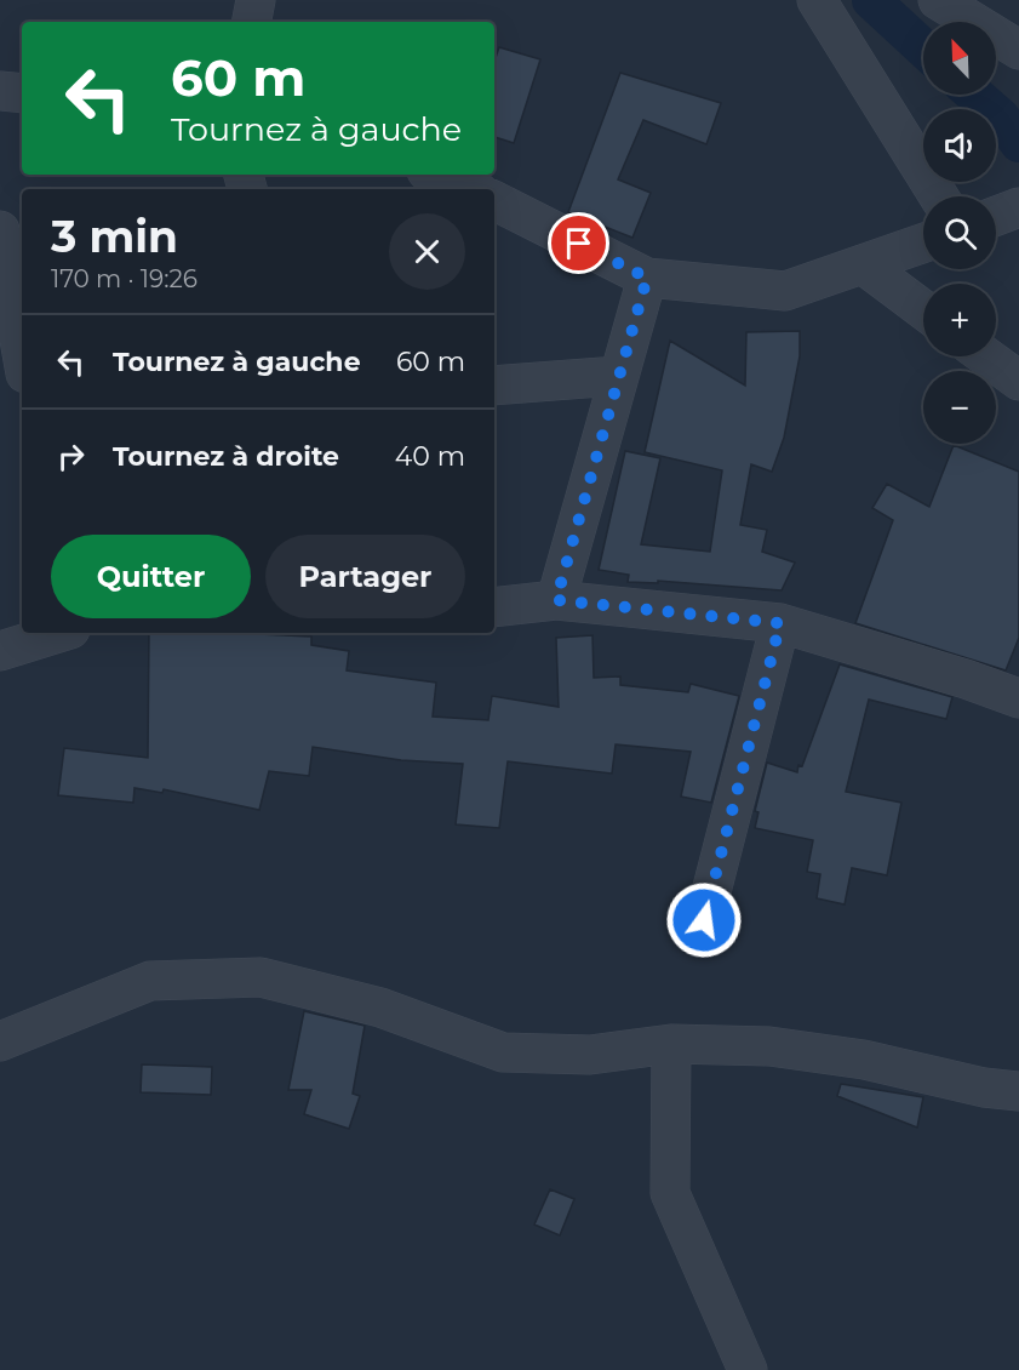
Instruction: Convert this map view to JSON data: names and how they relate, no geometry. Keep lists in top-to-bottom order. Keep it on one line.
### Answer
{"north":"top left","page":{"map_buttons":["+","−"],"turn":["60 m","Tournez à gauche"],"heading":["3 min","170 m · 19:26"],"list":[{"name":"Tournez à gauche","value":"60 m"},{"name":"Tournez à droite","value":"40 m"}],"buttons":["Quitter","Partager"]}}
